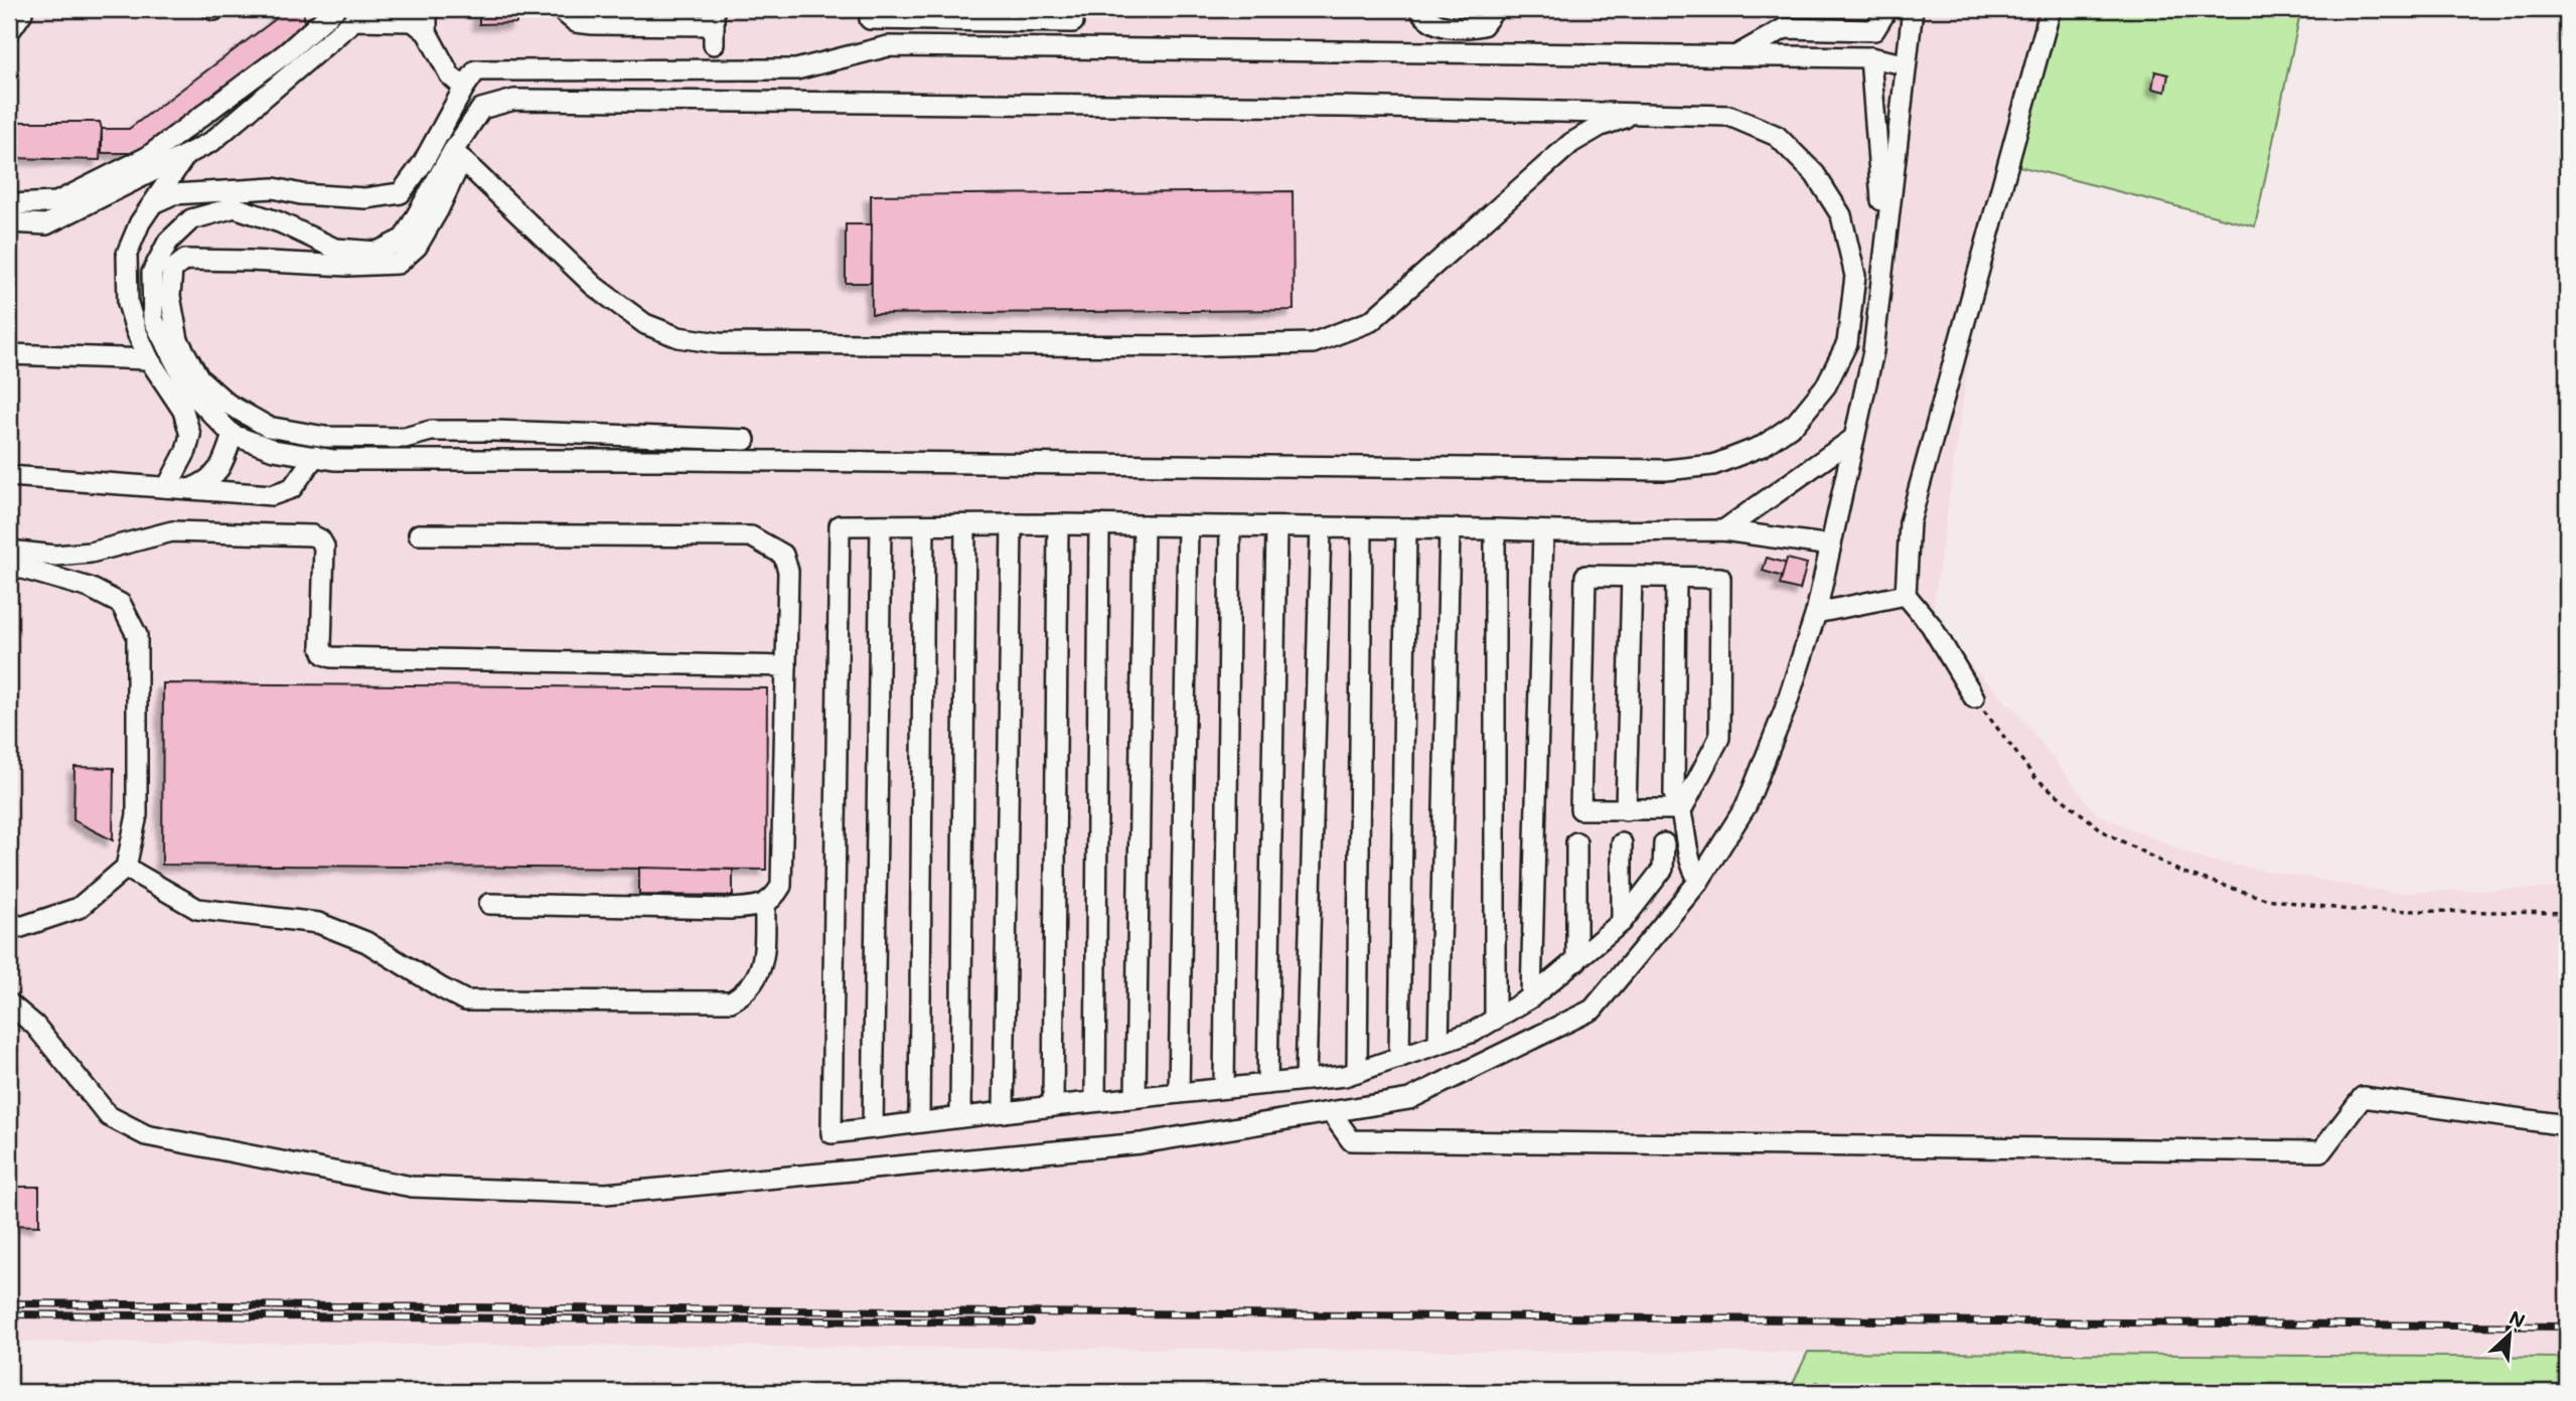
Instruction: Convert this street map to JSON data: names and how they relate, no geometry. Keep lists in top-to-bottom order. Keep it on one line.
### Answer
{"north":"top right"}
